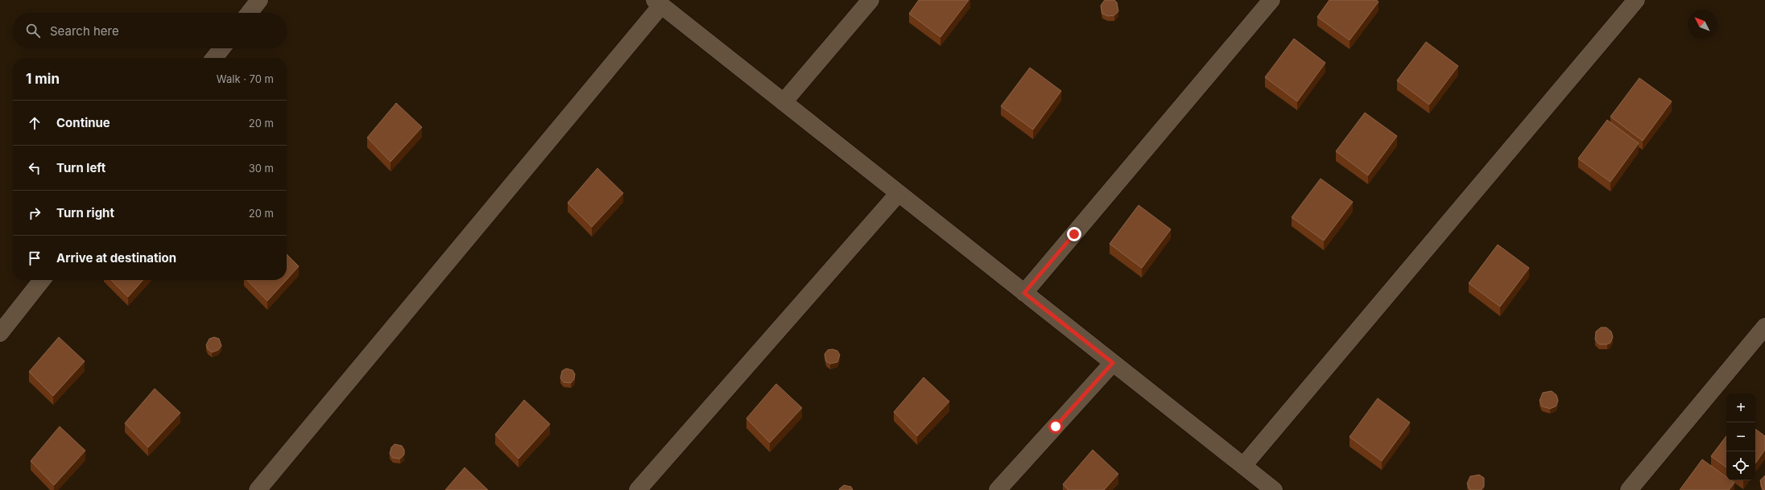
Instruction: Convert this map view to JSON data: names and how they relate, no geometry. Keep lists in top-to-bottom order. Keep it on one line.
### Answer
{"north":"top left","page":{"search":"Search here","heading":["1 min","Walk · 70 m"],"list":[["Continue","20 m"],["Turn left","30 m"],["Turn right","20 m"],"Arrive at destination"],"map_buttons":["+","−"]}}
